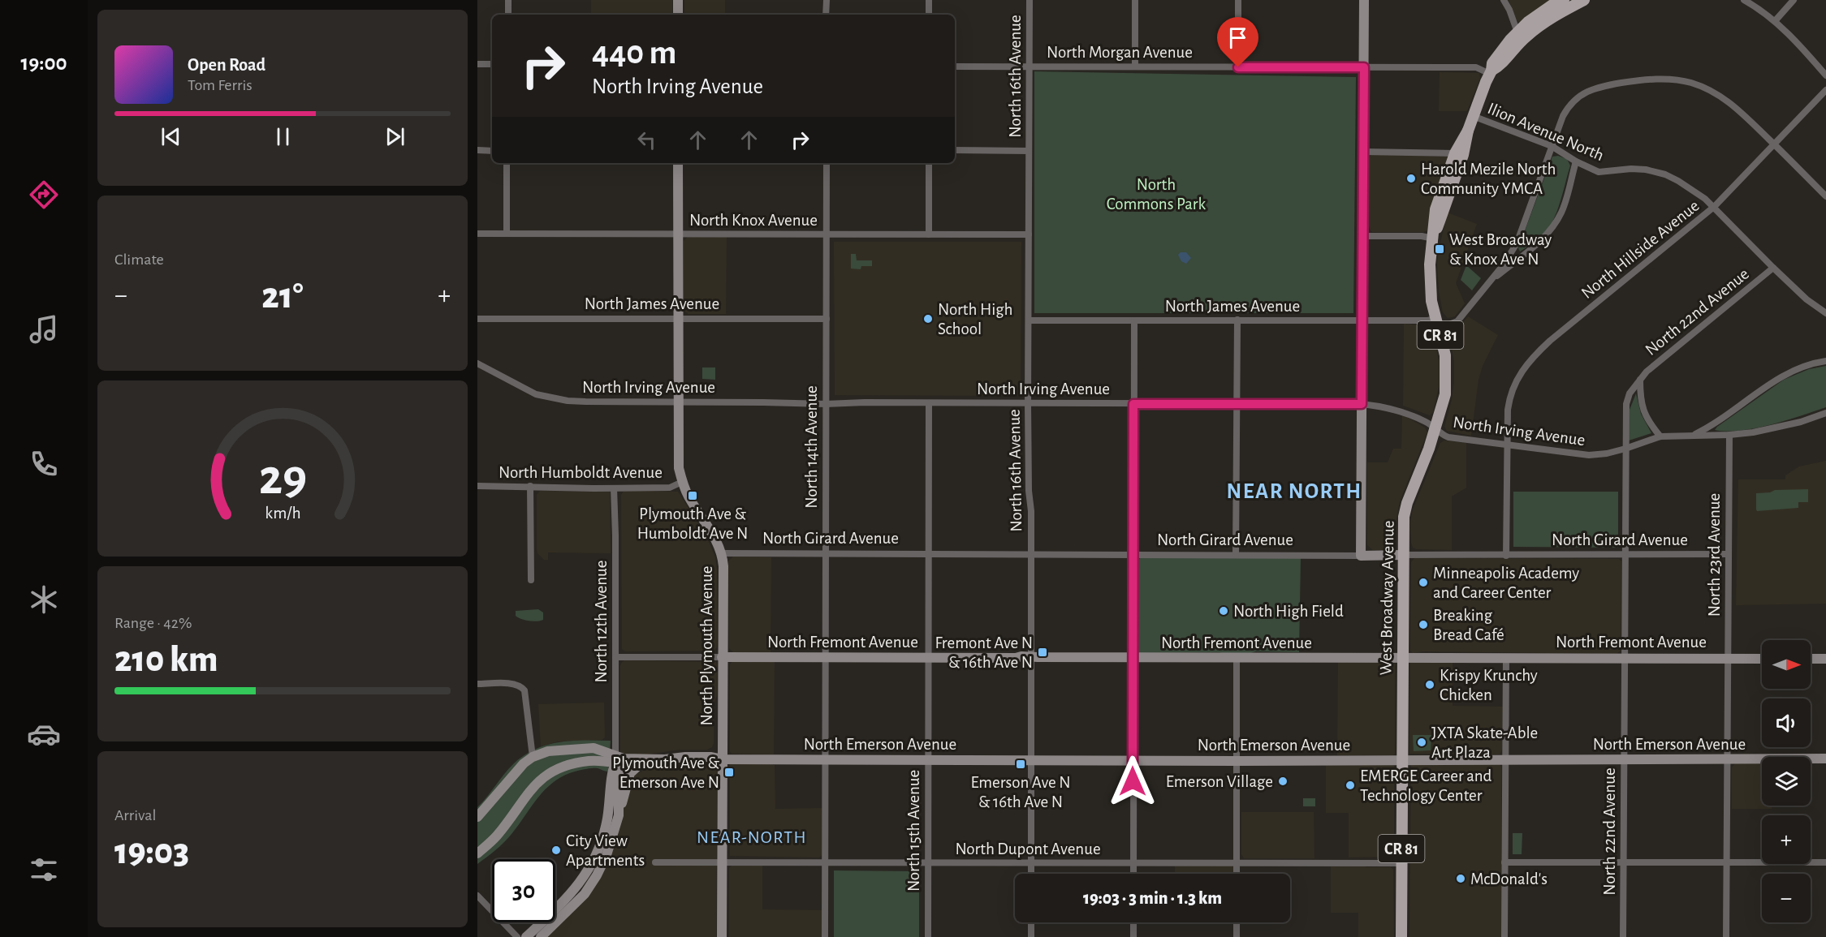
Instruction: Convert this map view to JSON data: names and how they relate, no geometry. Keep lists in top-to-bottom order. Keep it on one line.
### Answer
{"streets":{"main road":["CR 81","West Broadway Avenue"],"street":["North Morgan Avenue","North 16th Avenue","Ilion Avenue North","North Knox Avenue","North Hillside Avenue","North James Avenue","North 22nd Avenue","North Irving Avenue","North 14th Avenue","North Humboldt Avenue","North Girard Avenue","North 23rd Avenue","North 12th Avenue","North Fremont Avenue","North Plymouth Avenue","North Emerson Avenue","North 15th Avenue","North Dupont Avenue"]},"crossings":[["North Morgan Avenue","North 16th Avenue"],["North Morgan Avenue","West Broadway Avenue"],["North 16th Avenue","North Knox Avenue"],["North 16th Avenue","North James Avenue"],["North 16th Avenue","North Irving Avenue"],["North 16th Avenue","North Girard Avenue"],["North 16th Avenue","North Fremont Avenue"],["North 16th Avenue","North Emerson Avenue"],["North 16th Avenue","North Dupont Avenue"],["Ilion Avenue North","North Hillside Avenue"],["Ilion Avenue North","North James Avenue"],["Ilion Avenue North","North 22nd Avenue"],["Ilion Avenue North","West Broadway Avenue"],["North Knox Avenue","North 14th Avenue"],["North Knox Avenue","North Plymouth Avenue"],["North Hillside Avenue","North James Avenue"],["North Hillside Avenue","North Irving Avenue"],["North Hillside Avenue","North Girard Avenue"],["North James Avenue","North 14th Avenue"],["North James Avenue","West Broadway Avenue"],["North James Avenue","North Plymouth Avenue"],["North 22nd Avenue","North Irving Avenue"],["North 22nd Avenue","North Girard Avenue"],["North 22nd Avenue","North Fremont Avenue"],["North 22nd Avenue","North Emerson Avenue"],["North Irving Avenue","North 14th Avenue"],["North Irving Avenue","North 23rd Avenue"],["North Irving Avenue","West Broadway Avenue"],["North Irving Avenue","North Plymouth Avenue"],["North Irving Avenue","North 15th Avenue"],["North 14th Avenue","North Girard Avenue"],["North 14th Avenue","North Fremont Avenue"],["North 14th Avenue","North Emerson Avenue"],["North 14th Avenue","North Dupont Avenue"],["North Humboldt Avenue","North 12th Avenue"],["North Humboldt Avenue","North Plymouth Avenue"],["North Girard Avenue","North 23rd Avenue"],["North Girard Avenue","West Broadway Avenue"],["North Girard Avenue","North Plymouth Avenue"],["North Girard Avenue","North 15th Avenue"],["North 23rd Avenue","North Fremont Avenue"],["North 23rd Avenue","North Emerson Avenue"],["West Broadway Avenue","North Fremont Avenue"],["West Broadway Avenue","North Emerson Avenue"],["West Broadway Avenue","North Dupont Avenue"],["North 12th Avenue","North Fremont Avenue"],["North Fremont Avenue","North Plymouth Avenue"],["North Fremont Avenue","North 15th Avenue"],["North Plymouth Avenue","North Emerson Avenue"],["North Plymouth Avenue","North Dupont Avenue"],["North Emerson Avenue","North 15th Avenue"],["North 15th Avenue","North Dupont Avenue"]],"districts":["NEAR NORTH","NEAR-NORTH"],"parks":["North Commons Park"],"places":{"other":["Harold Mezile North Community YMCA","North High School","Minneapolis Academy and Career Center","North High Field","Breaking Bread Café","Krispy Krunchy Chicken","JXTA Skate-Able Art Plaza","Emerson Village","EMERGE Career and Technology Center","City View Apartments","McDonald's"],"transit":["West Broadway & Knox Ave N","Plymouth Ave & Humboldt Ave N","Fremont Ave N & 16th Ave N","Emerson Ave N & 16th Ave N","Plymouth Ave & Emerson Ave N"]},"north":"right","page":{"tabs":"19:00","turn":["440 m","North Irving Avenue"],"song":["Open Road","Tom Ferris"],"tile":["Climate",["Range · 42%","210 km"],["Arrival","19:03"]],"heat":["−","21°","+"],"map_buttons":["+","−"],"limit":"30","trip":"19:03 · 3 min · 1.3 km","gauge":["29","km/h"]}}
